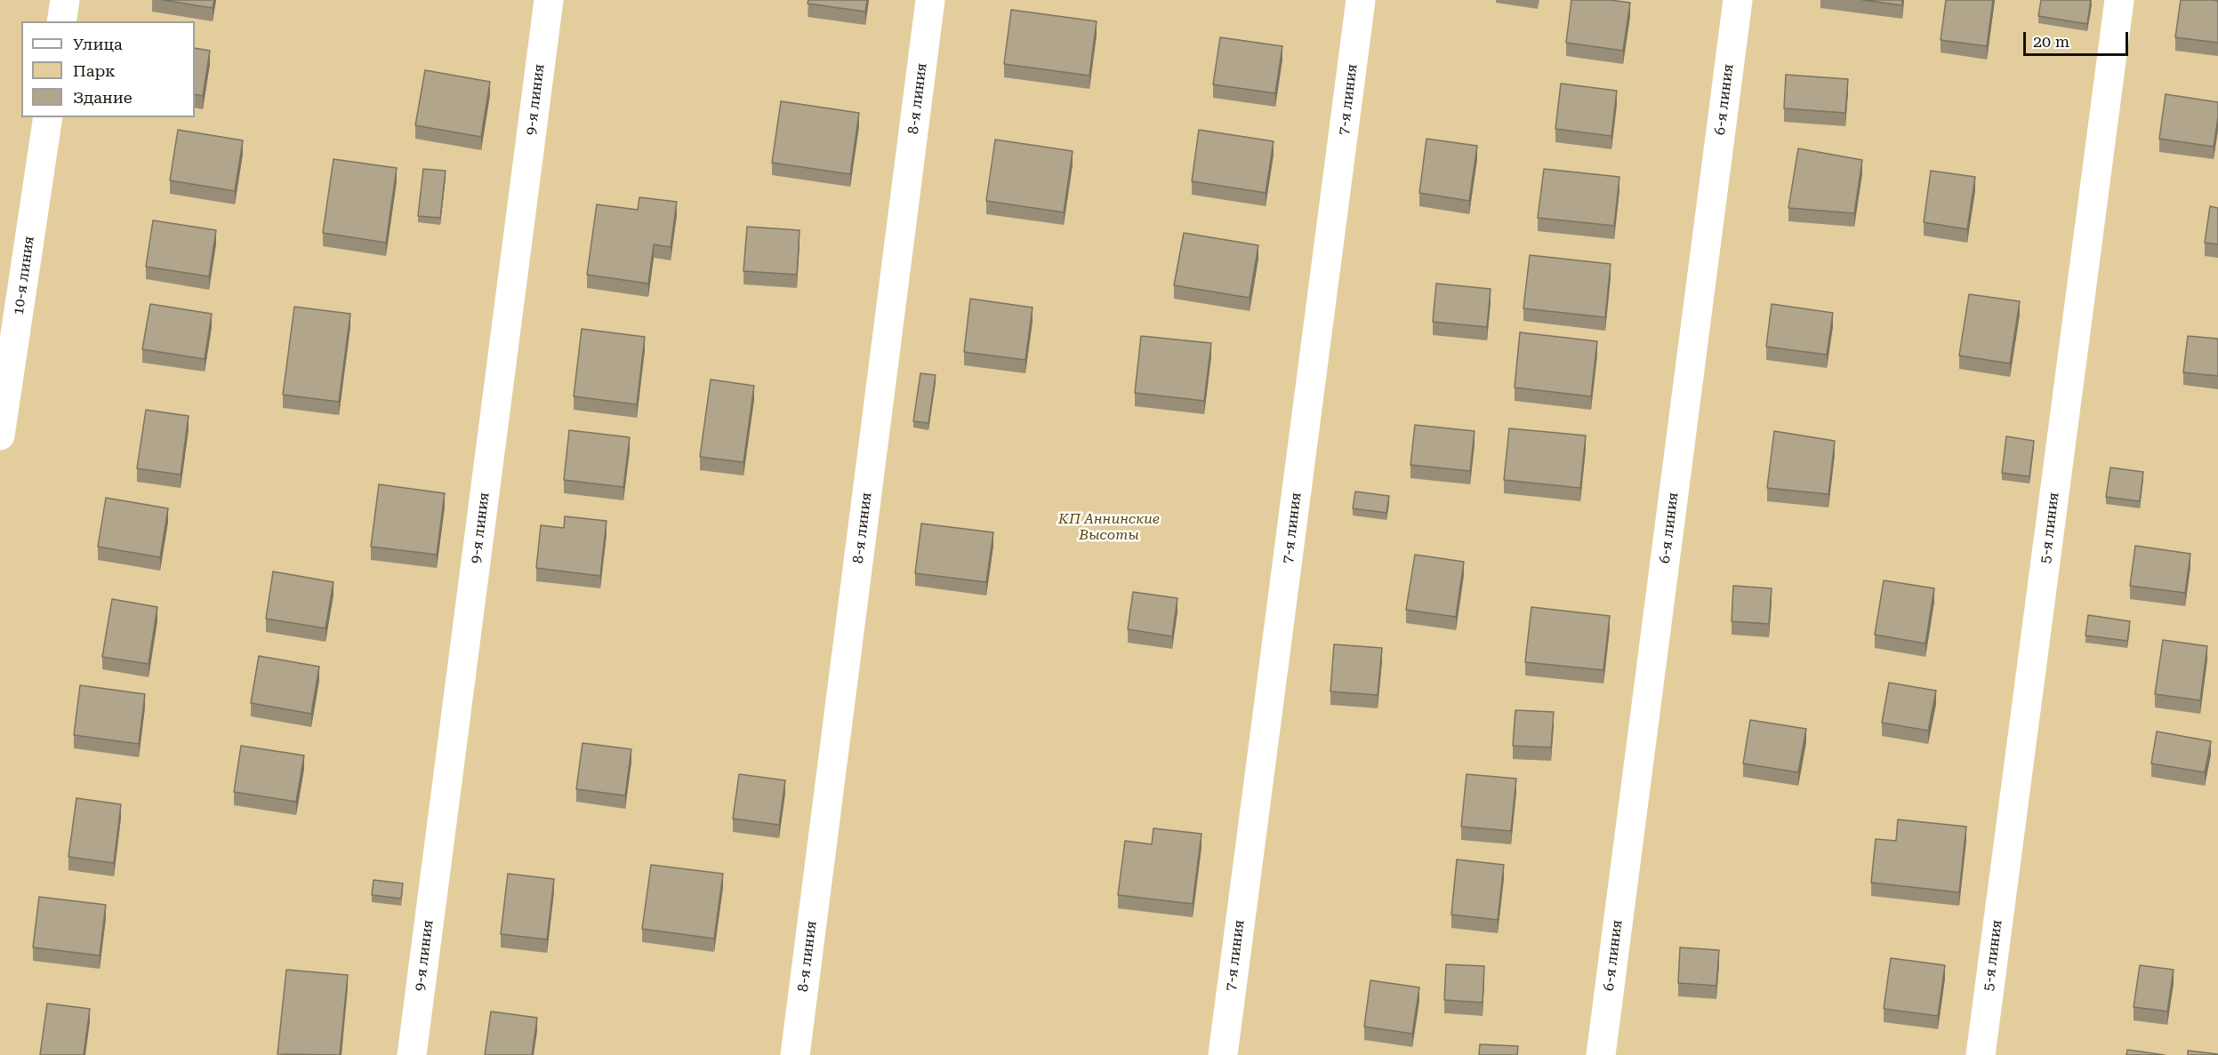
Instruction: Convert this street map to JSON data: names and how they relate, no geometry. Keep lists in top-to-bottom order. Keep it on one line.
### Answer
{"streets":{"street":["8-я линия","9-я линия","7-я линия","6-я линия","10-я линия","5-я линия"]},"parks":["КП Аннинские Высоты"],"legend":["Улица","Парк","Здание"],"scale_bar":"20 m"}
